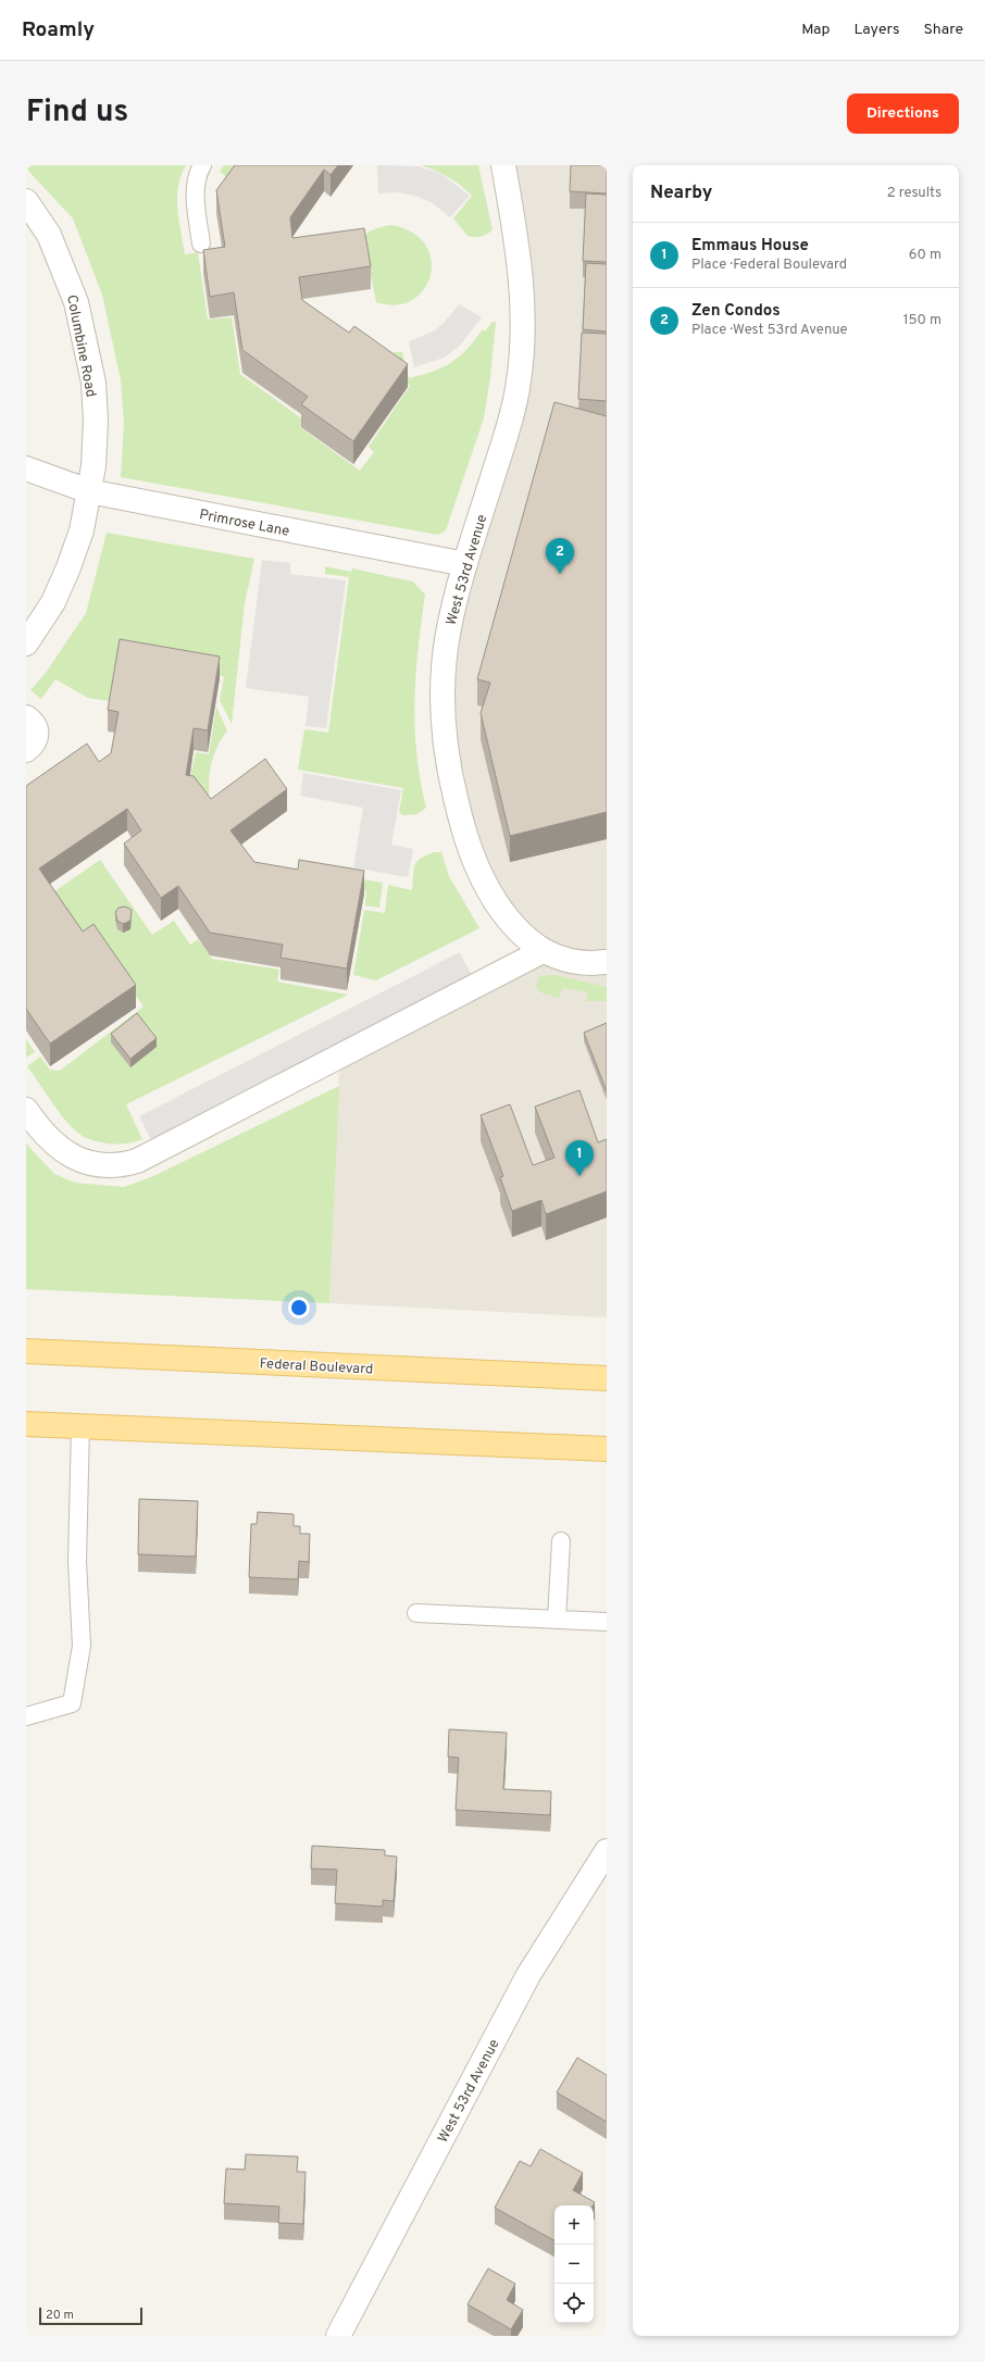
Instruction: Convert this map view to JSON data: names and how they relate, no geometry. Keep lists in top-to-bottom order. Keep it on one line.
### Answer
{"streets":{"main road":["Federal Boulevard"],"street":["Columbine Road","Primrose Lane","West 53rd Avenue"]},"crossings":[["Columbine Road","Primrose Lane"],["Primrose Lane","West 53rd Avenue"]],"scale_bar":"20 m","page":{"header":"Roamly","nav":["Map","Layers","Share"],"title":"Find us","buttons":"Directions","heading":["Nearby","2 results"],"list":[{"mark":"1","name":"Emmaus House","note":"Place · Federal Boulevard","value":"60 m"},{"mark":"2","name":"Zen Condos","note":"Place · West 53rd Avenue","value":"150 m"}],"pins":["2","1"],"map_buttons":["+","−"],"scale":"20 m"}}
